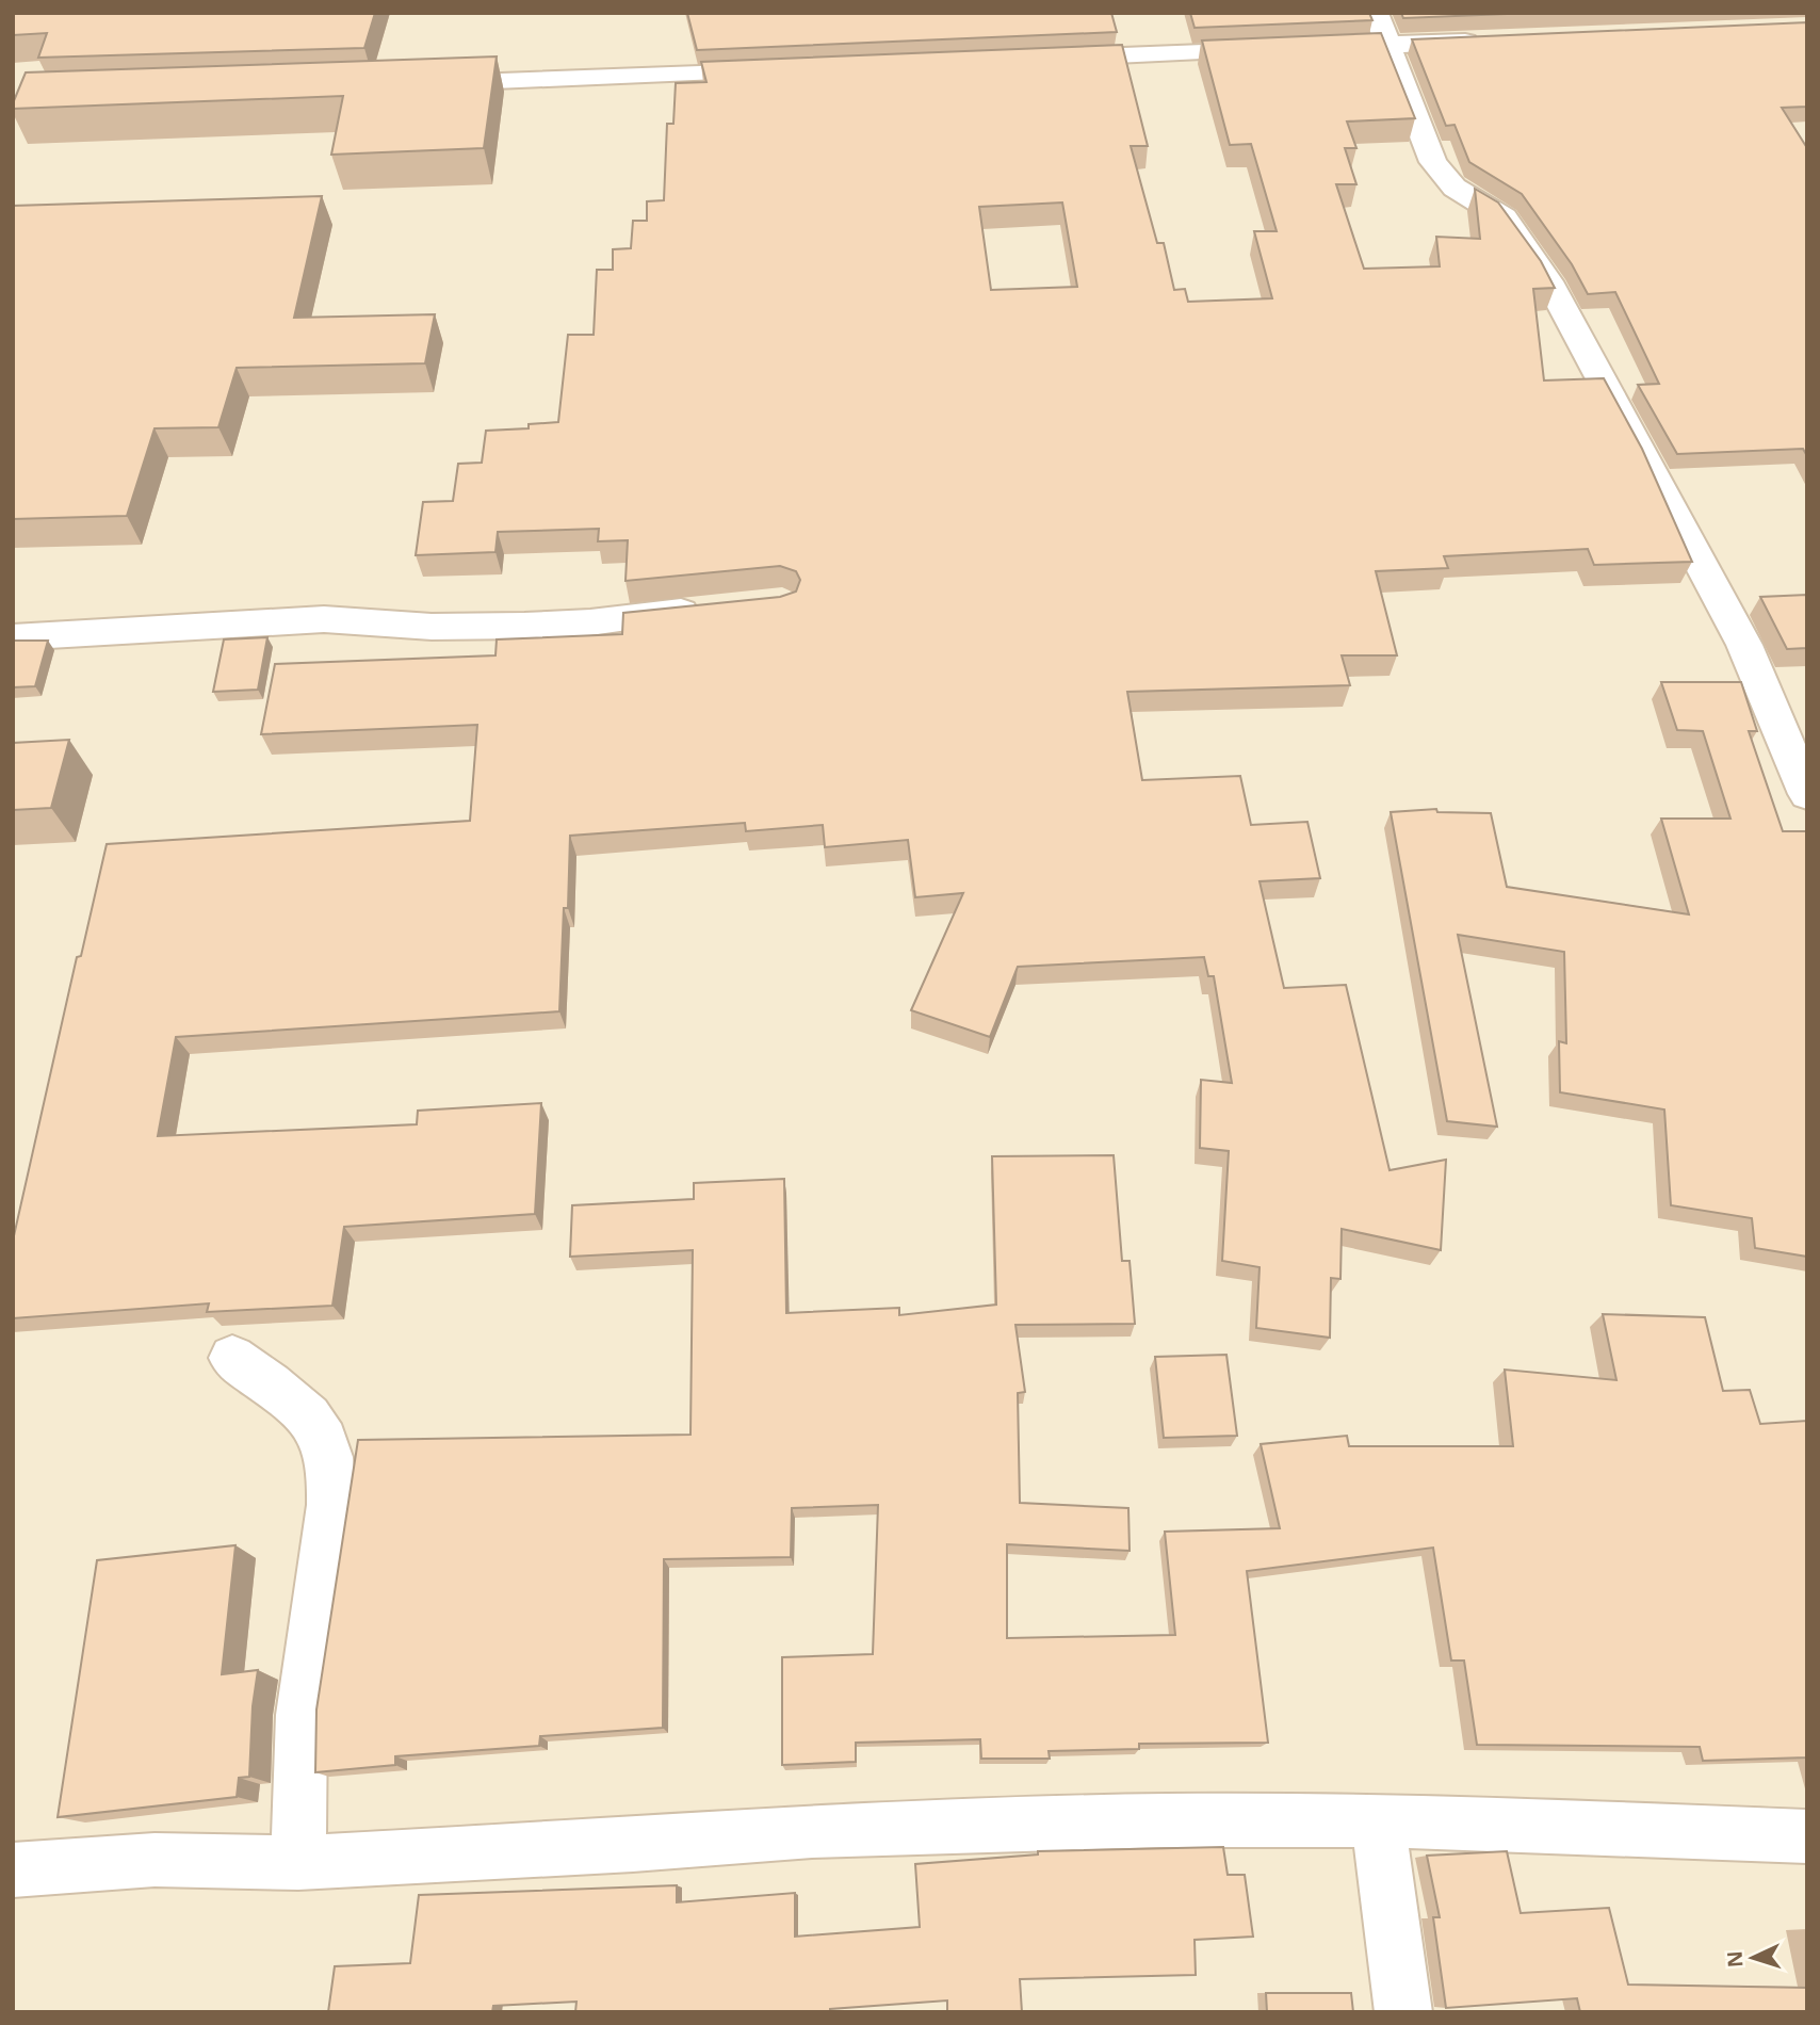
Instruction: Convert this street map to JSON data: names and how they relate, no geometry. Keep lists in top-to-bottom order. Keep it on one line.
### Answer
{"north":"left"}
